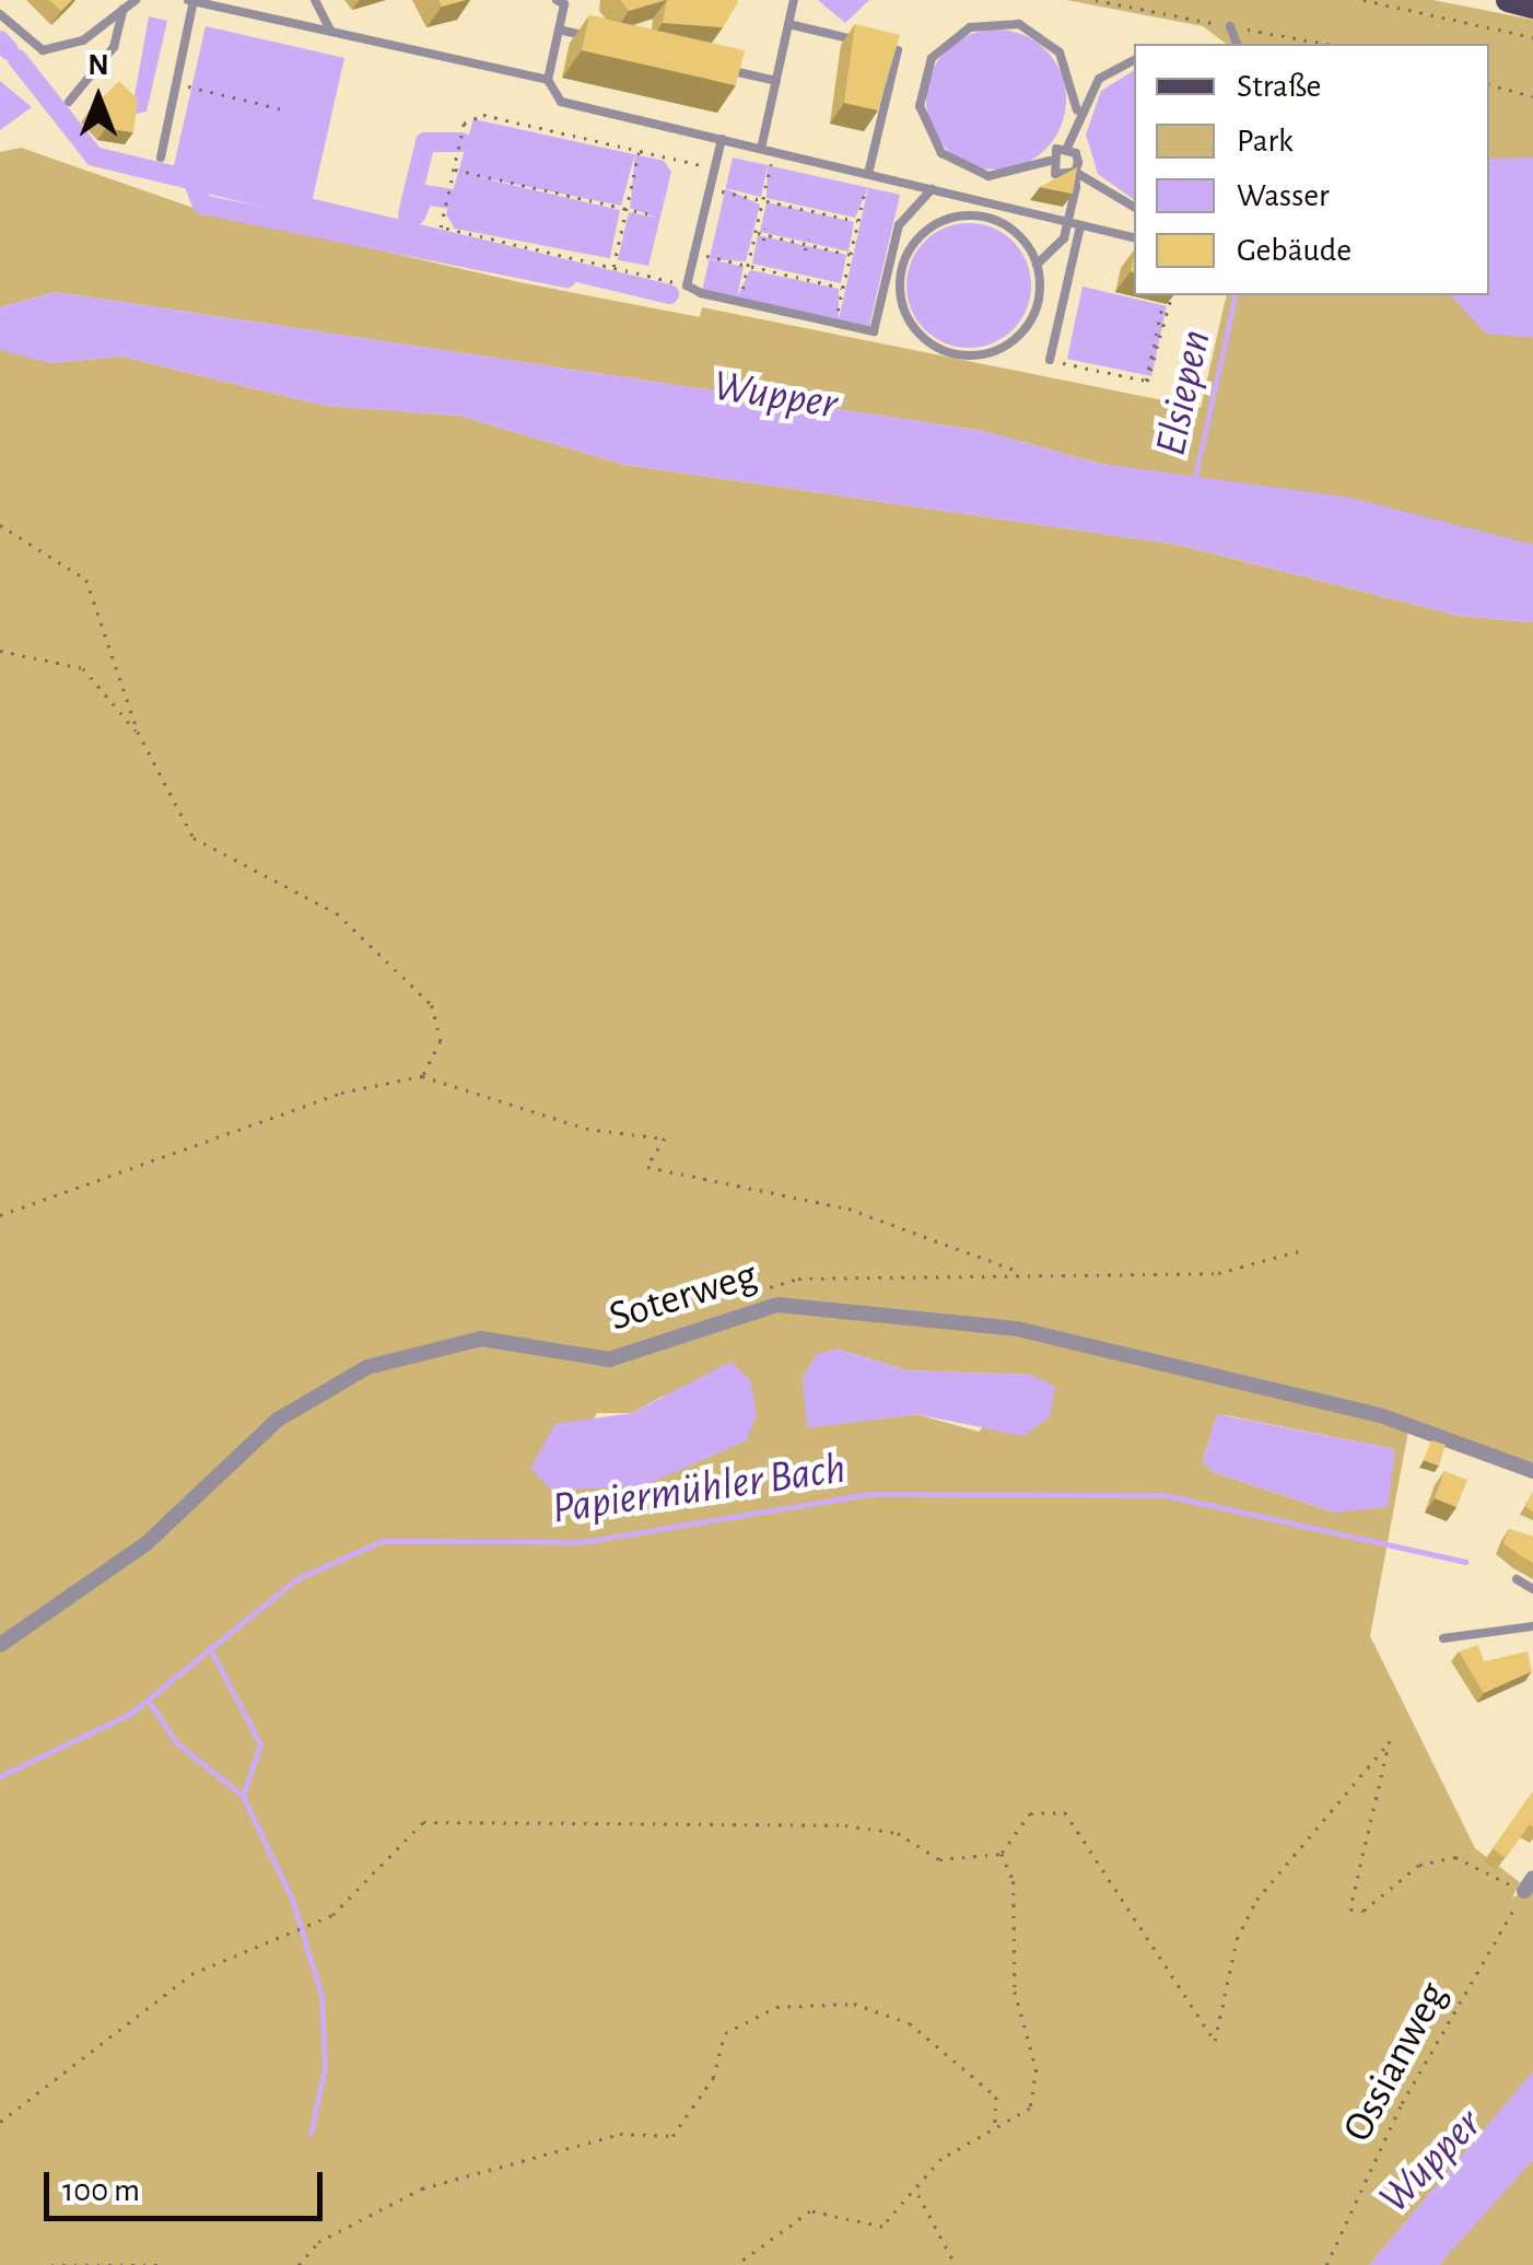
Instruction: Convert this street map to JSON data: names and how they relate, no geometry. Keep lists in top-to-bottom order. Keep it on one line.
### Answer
{"streets":{"street":["Soterweg"],"path":["Ossianweg"]},"water":["Elsiepen","Wupper","Papiermühler Bach"],"legend":["Straße","Park","Wasser","Gebäude"],"scale_bar":"100 m","north":"top"}
